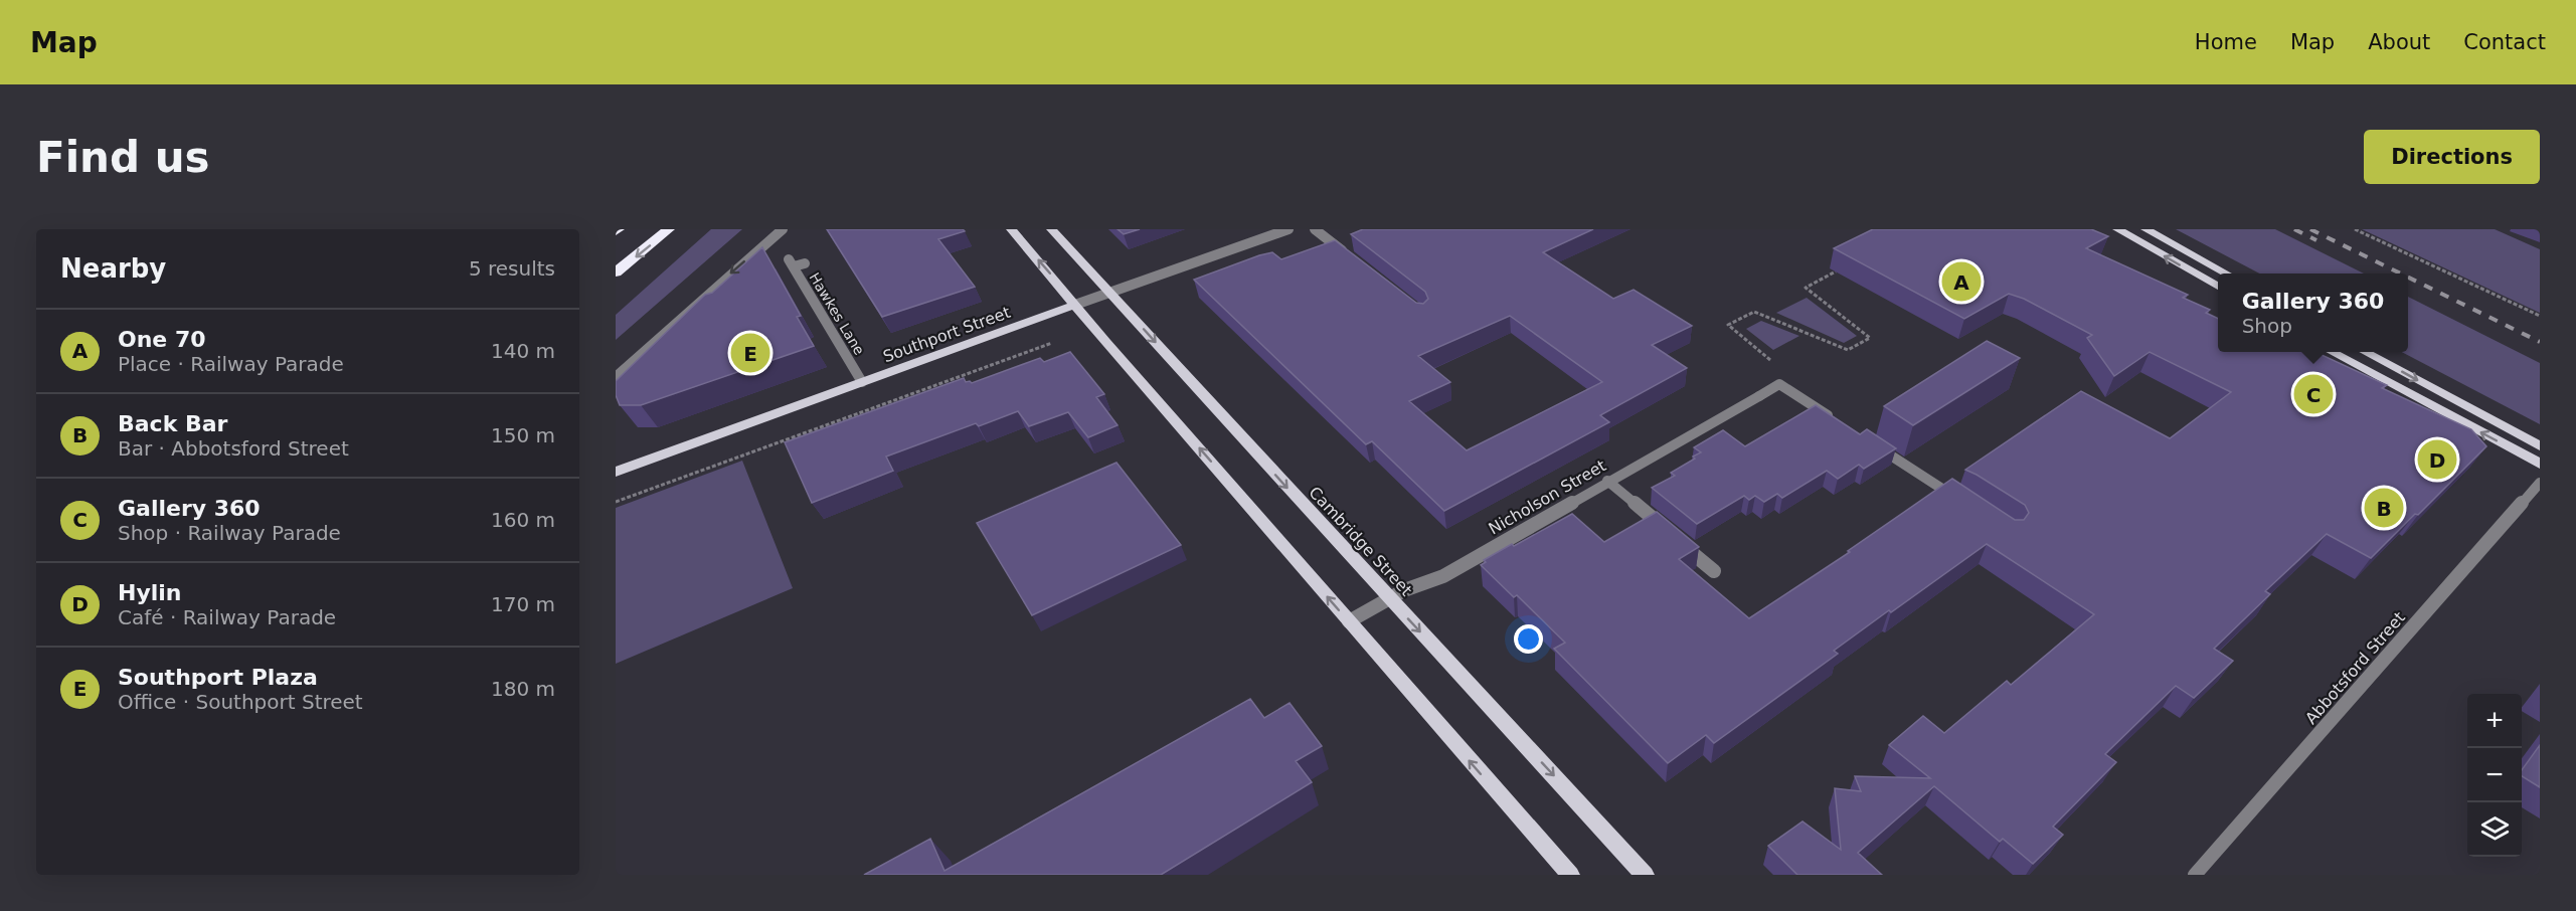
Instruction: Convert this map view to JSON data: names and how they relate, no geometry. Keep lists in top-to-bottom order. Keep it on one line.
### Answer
{"streets":{"main road":["Southport Street","Cambridge Street"],"street":["Hawkes Lane","Nicholson Street","Abbotsford Street"]},"crossings":[["Hawkes Lane","Southport Street"],["Southport Street","Cambridge Street"],["Nicholson Street","Cambridge Street"]],"page":{"header":"Map","nav":["Home","Map","About","Contact"],"buttons":"Directions","title":"Find us","heading":["Nearby","5 results"],"pins":["A","E","C","D","B"],"popup":["Gallery 360","Shop"],"list":[{"mark":"A","name":"One 70","note":"Place · Railway Parade","value":"140 m"},{"mark":"B","name":"Back Bar","note":"Bar · Abbotsford Street","value":"150 m"},{"mark":"C","name":"Gallery 360","note":"Shop · Railway Parade","value":"160 m"},{"mark":"D","name":"Hylin","note":"Café · Railway Parade","value":"170 m"},{"mark":"E","name":"Southport Plaza","note":"Office · Southport Street","value":"180 m"}],"map_buttons":["+","−"]}}
